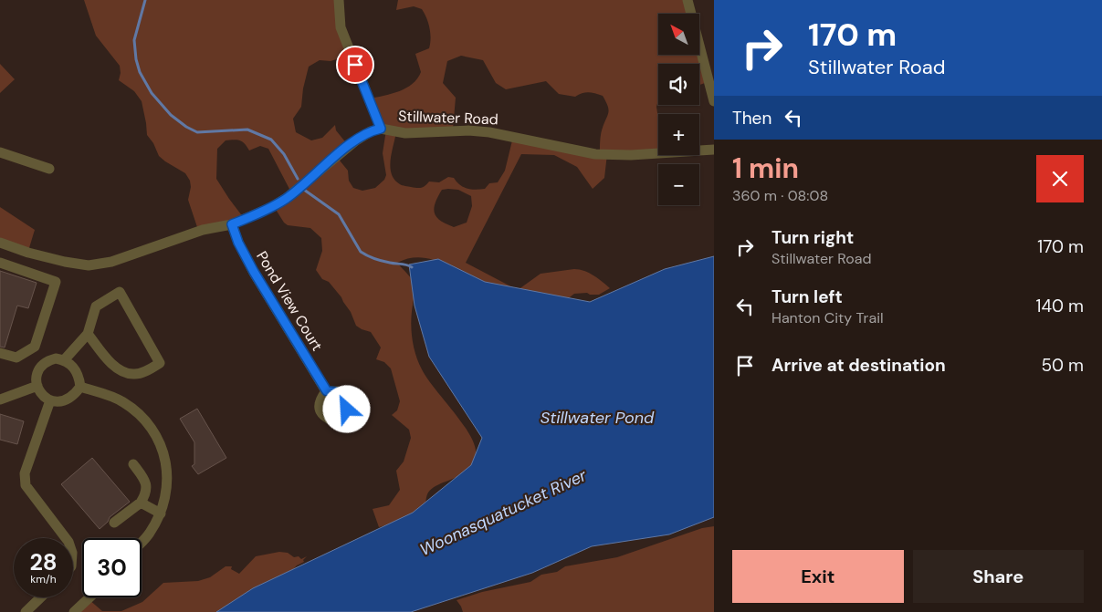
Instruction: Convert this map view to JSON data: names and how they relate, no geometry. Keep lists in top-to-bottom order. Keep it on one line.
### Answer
{"streets":{"street":["Stillwater Road","Pond View Court"]},"crossings":[["Stillwater Road","Pond View Court"]],"water":["Stillwater Pond","Woonasquatucket River"],"north":"top left","page":{"turn":["170 m","Stillwater Road"],"map_buttons":["+","−"],"then":"Then","heading":["1 min","360 m · 08:08"],"list":[{"name":"Turn right","note":"Stillwater Road","value":"170 m"},{"name":"Turn left","note":"Hanton City Trail","value":"140 m"},{"name":"Arrive at destination","value":"50 m"}],"speed":"28 km/h","limit":"30","buttons":["Exit","Share"]}}
